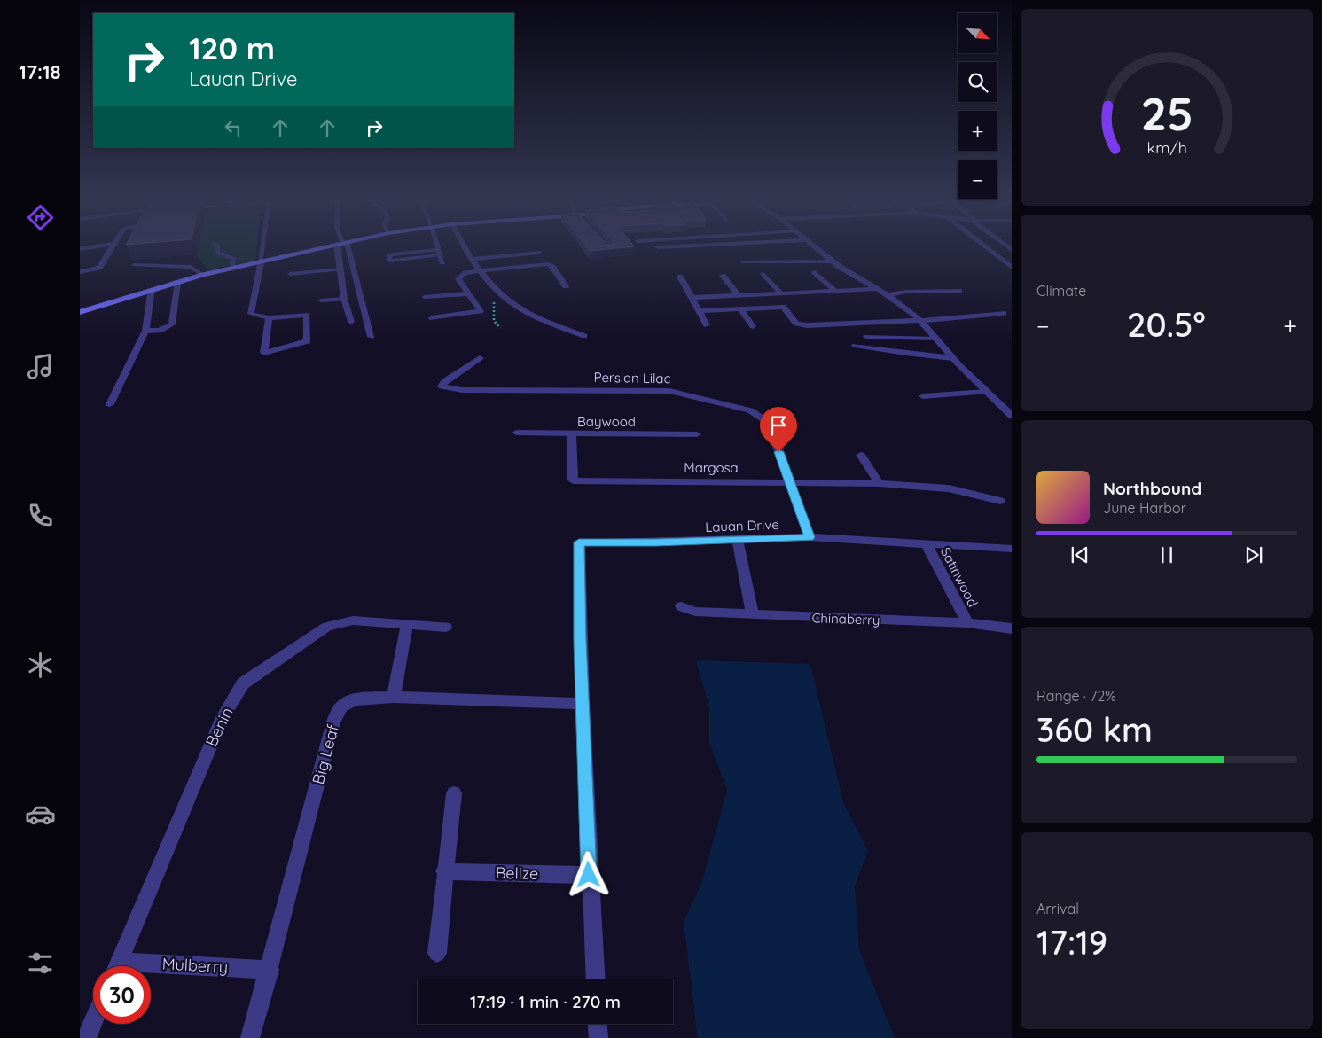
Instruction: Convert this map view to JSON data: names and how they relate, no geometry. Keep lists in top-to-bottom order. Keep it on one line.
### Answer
{"streets":{"street":["Persian Lilac","Baywood","Margosa","Lauan Drive","Satinwood","Chinaberry","Benin","Big Leaf","Belize","Mulberry"]},"crossings":[["Persian Lilac","Margosa"],["Persian Lilac","Lauan Drive"],["Baywood","Margosa"],["Lauan Drive","Satinwood"],["Lauan Drive","Big Leaf"],["Satinwood","Chinaberry"],["Big Leaf","Mulberry"]],"north":"bottom right","page":{"tabs":"17:18","map_buttons":["+","−"],"turn":["120 m","Lauan Drive"],"tile":["Climate",["Range · 72%","360 km"],["Arrival","17:19"]],"heat":["−","20.5°","+"],"song":["Northbound","June Harbor"],"limit":"30","trip":"17:19 · 1 min · 270 m","gauge":["25","km/h"]}}
